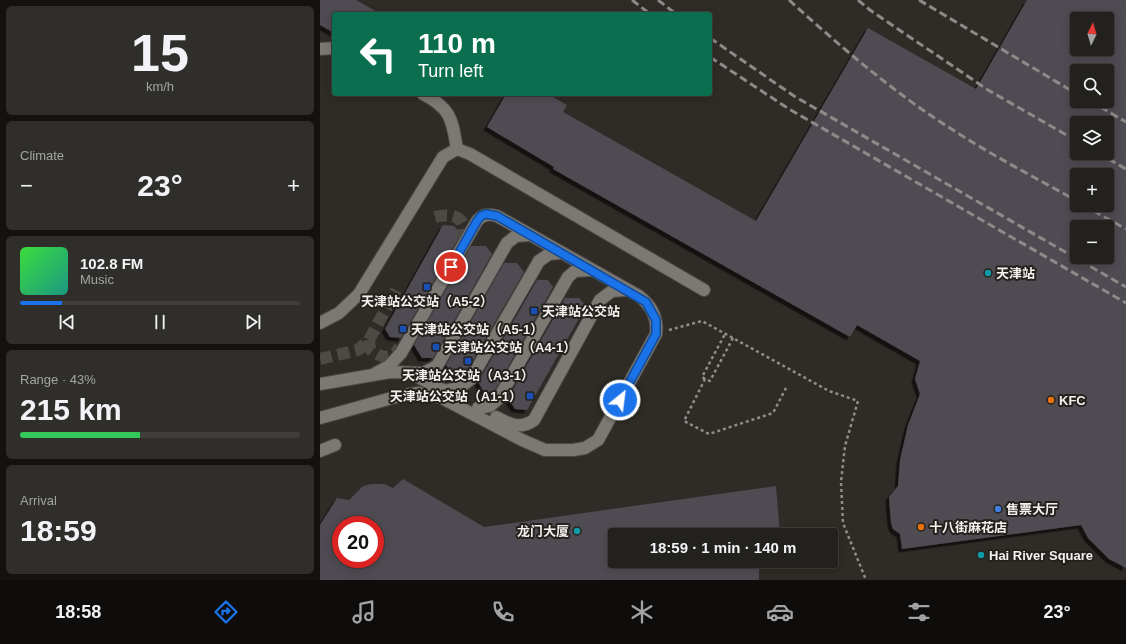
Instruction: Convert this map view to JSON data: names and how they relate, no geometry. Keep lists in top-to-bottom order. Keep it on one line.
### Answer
{"places":{"other":["天津站","KFC","售票大厅","十八街麻花店","龙门大厦","Hai River Square"],"transit":["天津站公交站（A5-2）","天津站公交站","天津站公交站（A5-1）","天津站公交站（A4-1）","天津站公交站（A3-1）","天津站公交站（A1-1）"]},"north":"top","page":{"tile":[["15","km/h"],"Climate",["Range · 43%","215 km"],["Arrival","18:59"]],"map_buttons":["+","−"],"turn":["110 m","Turn left"],"heat":["−","23°","+"],"song":["102.8 FM","Music"],"limit":"20","trip":"18:59 · 1 min · 140 m","tabs":["18:58","23°"]}}
